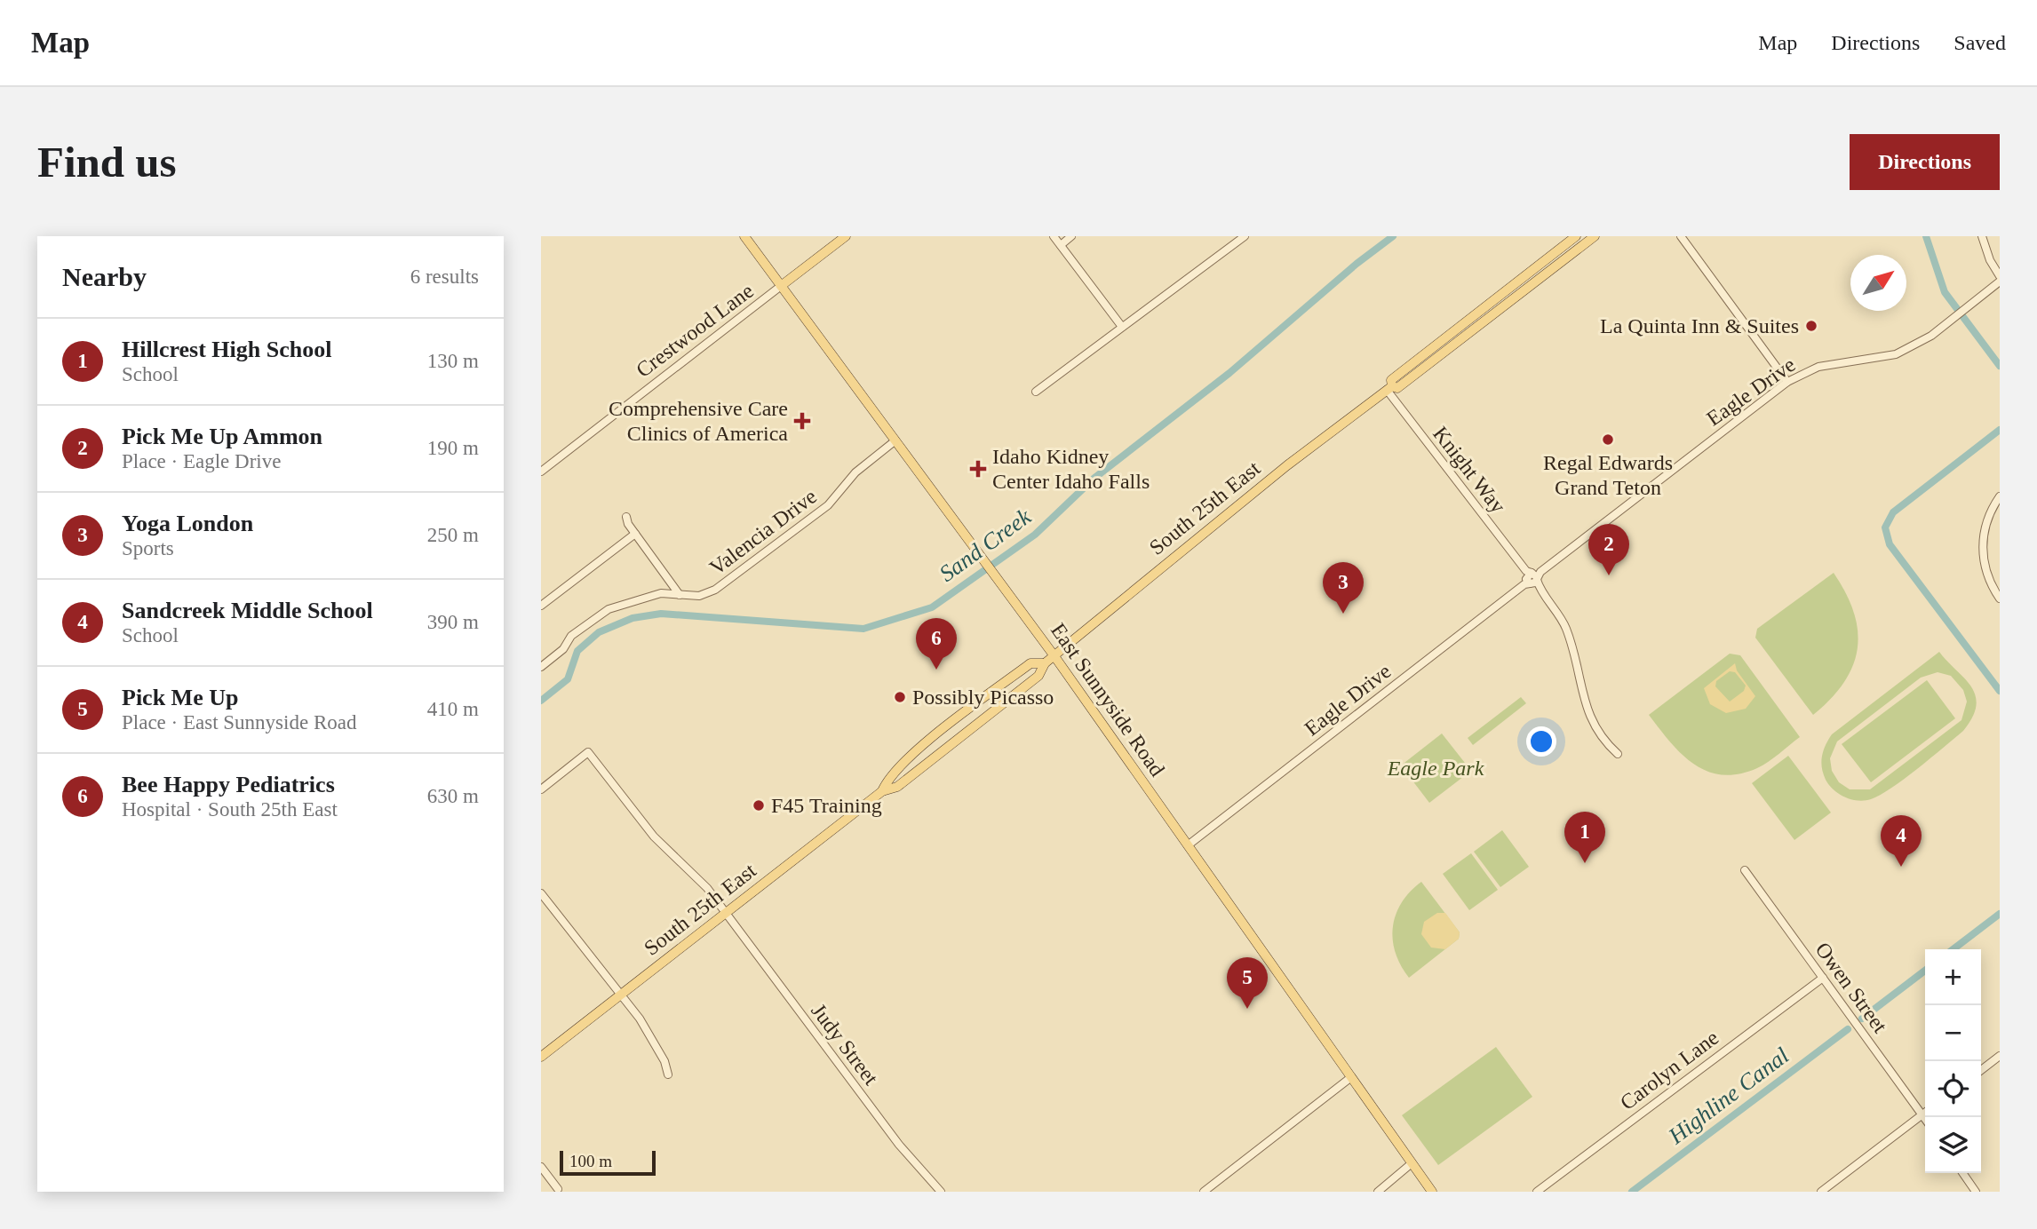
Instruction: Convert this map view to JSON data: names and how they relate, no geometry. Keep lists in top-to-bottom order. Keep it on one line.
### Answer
{"streets":{"main road":["South 25th East","East Sunnyside Road"],"street":["Crestwood Lane","Eagle Drive","Knight Way","Valencia Drive","Owen Street","Judy Street","Carolyn Lane"]},"crossings":[["Crestwood Lane","East Sunnyside Road"],["Eagle Drive","Knight Way"],["Eagle Drive","East Sunnyside Road"],["Knight Way","South 25th East"],["South 25th East","East Sunnyside Road"],["South 25th East","Judy Street"],["Valencia Drive","East Sunnyside Road"],["Owen Street","Carolyn Lane"]],"water":["Sand Creek","Highline Canal"],"parks":["Eagle Park"],"places":{"other":["La Quinta Inn & Suites","Regal Edwards Grand Teton","Possibly Picasso","F45 Training"],"health":["Comprehensive Care Clinics of America","Idaho Kidney Center Idaho Falls"]},"scale_bar":"100 m","north":"top right","page":{"header":"Map","nav":["Map","Directions","Saved"],"buttons":"Directions","title":"Find us","heading":["Nearby","6 results"],"list":[{"mark":"1","name":"Hillcrest High School","note":"School","value":"130 m"},{"mark":"2","name":"Pick Me Up Ammon","note":"Place · Eagle Drive","value":"190 m"},{"mark":"3","name":"Yoga London","note":"Sports","value":"250 m"},{"mark":"4","name":"Sandcreek Middle School","note":"School","value":"390 m"},{"mark":"5","name":"Pick Me Up","note":"Place · East Sunnyside Road","value":"410 m"},{"mark":"6","name":"Bee Happy Pediatrics","note":"Hospital · South 25th East","value":"630 m"}],"pins":["2","3","6","1","4","5"],"map_buttons":["+","−"],"scale":"100 m"}}
